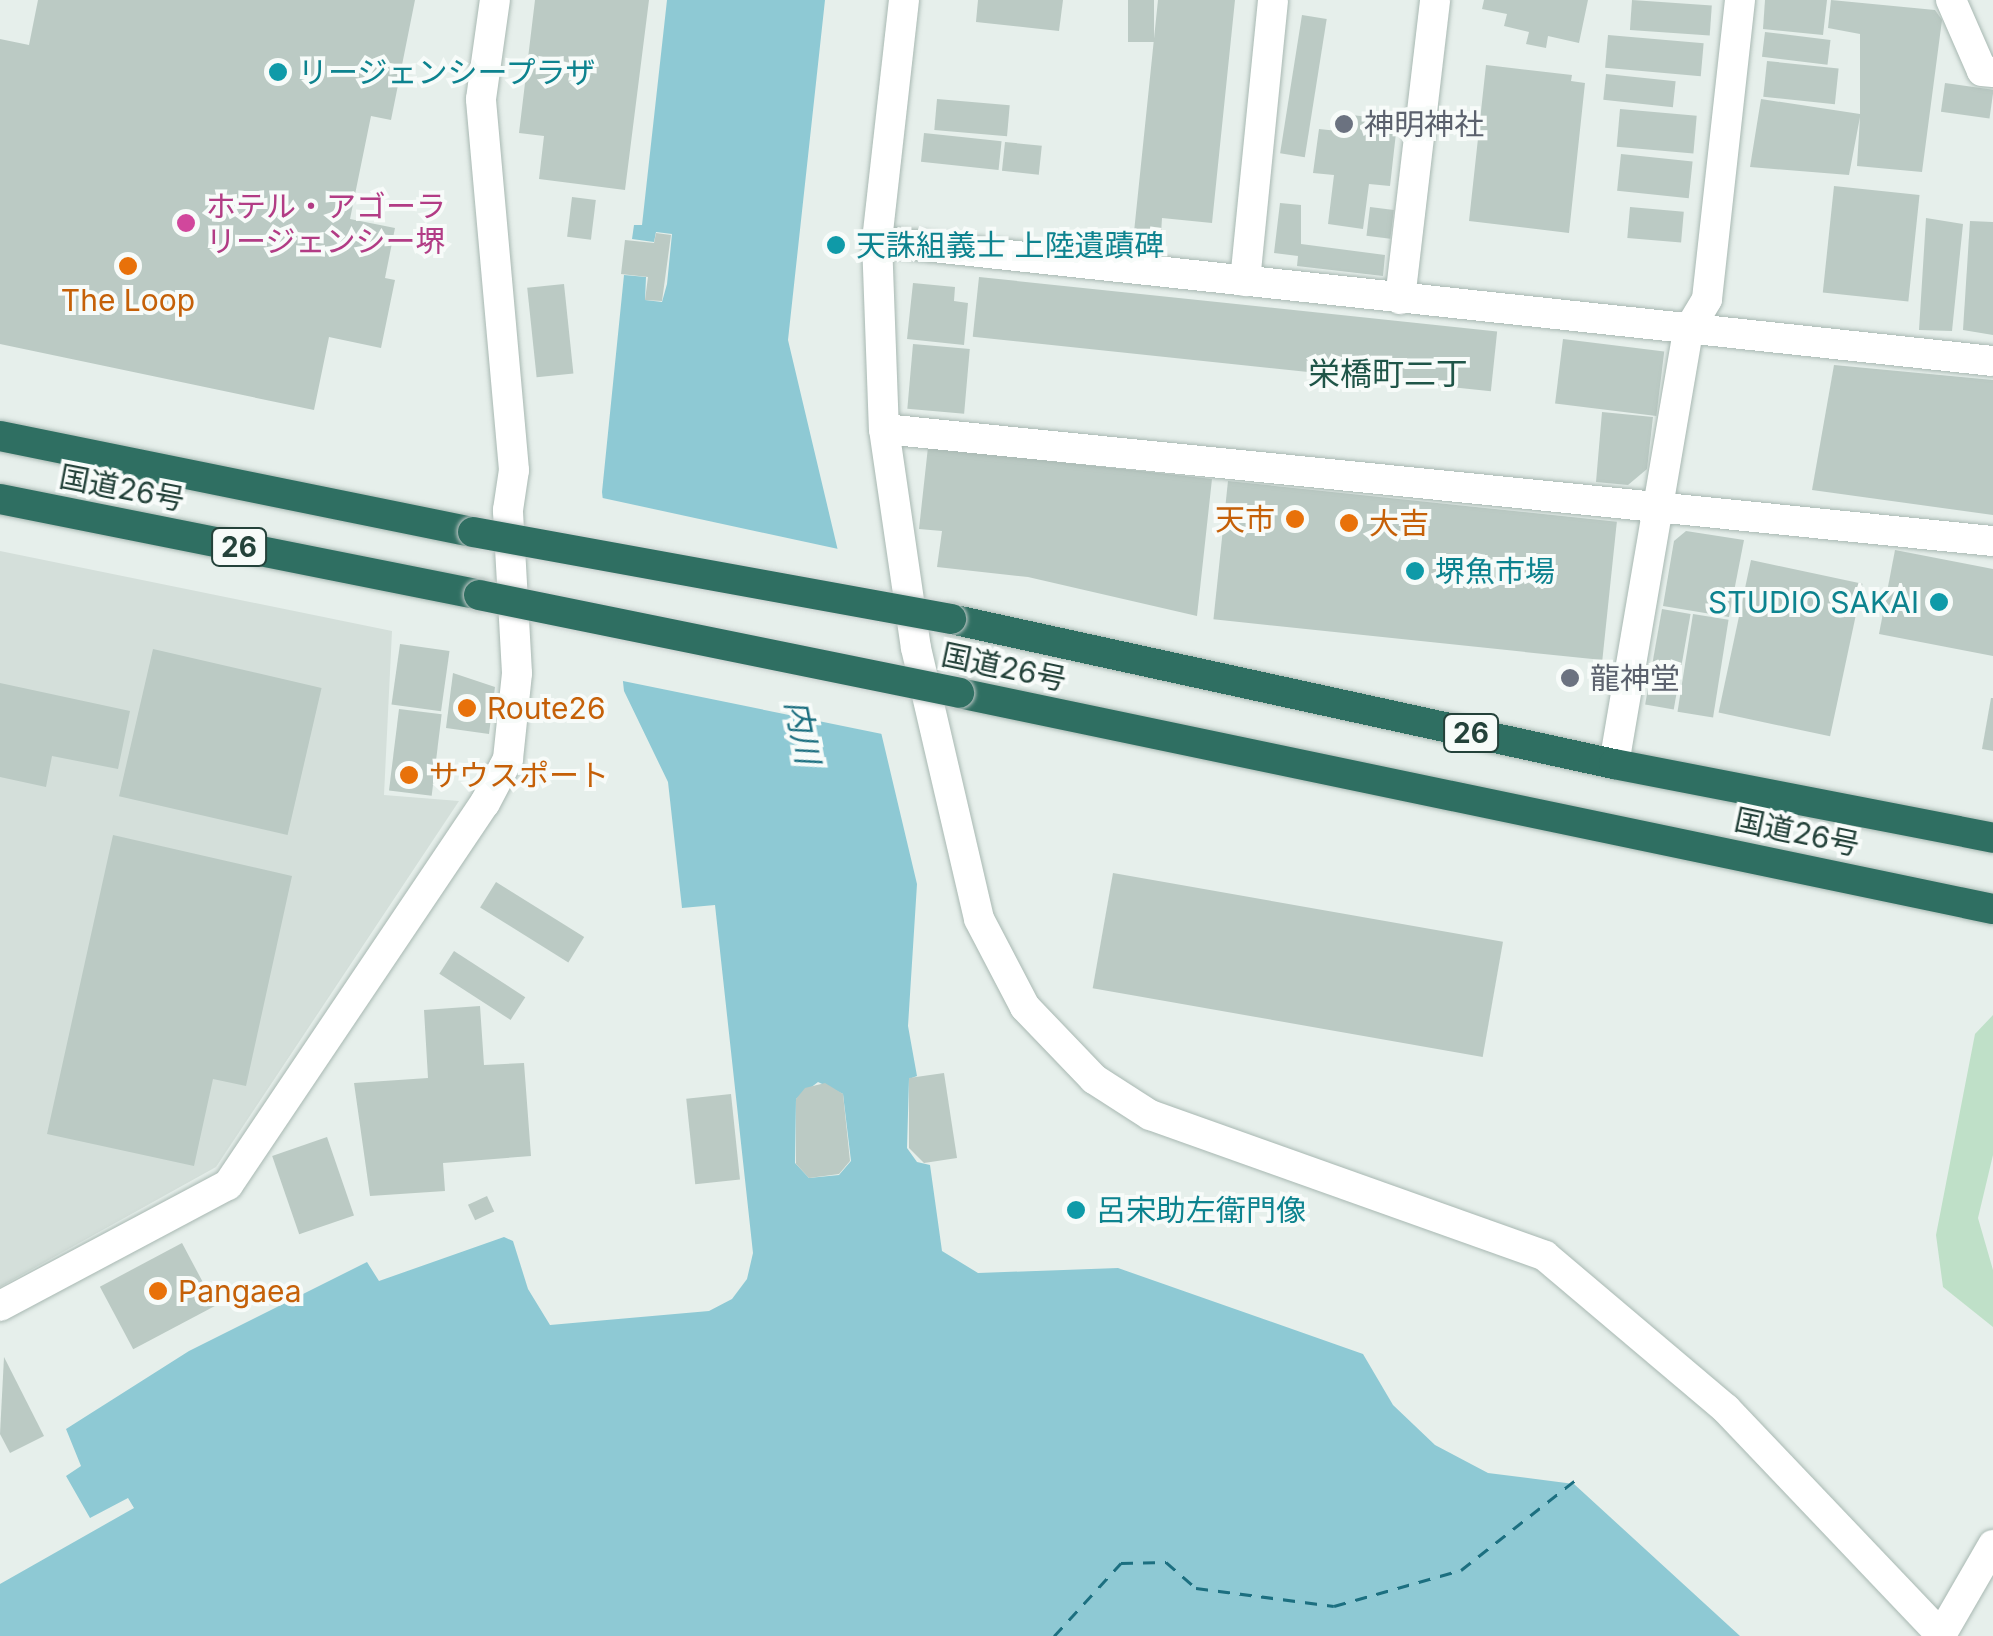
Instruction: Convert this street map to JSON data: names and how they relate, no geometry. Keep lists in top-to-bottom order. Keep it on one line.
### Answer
{"streets":{"highway":["国道26号","26"]},"districts":["栄橋町二丁"],"water":["内川"],"places":["リージェンシープラザ","神明神社","ホテル・アゴーラ リージェンシー堺","天誅組義士 上陸遺蹟碑","The Loop","天市","大吉","堺魚市場","STUDIO SAKAI","龍神堂","Route26","サウスポート","呂宋助左衛門像","Pangaea"]}
